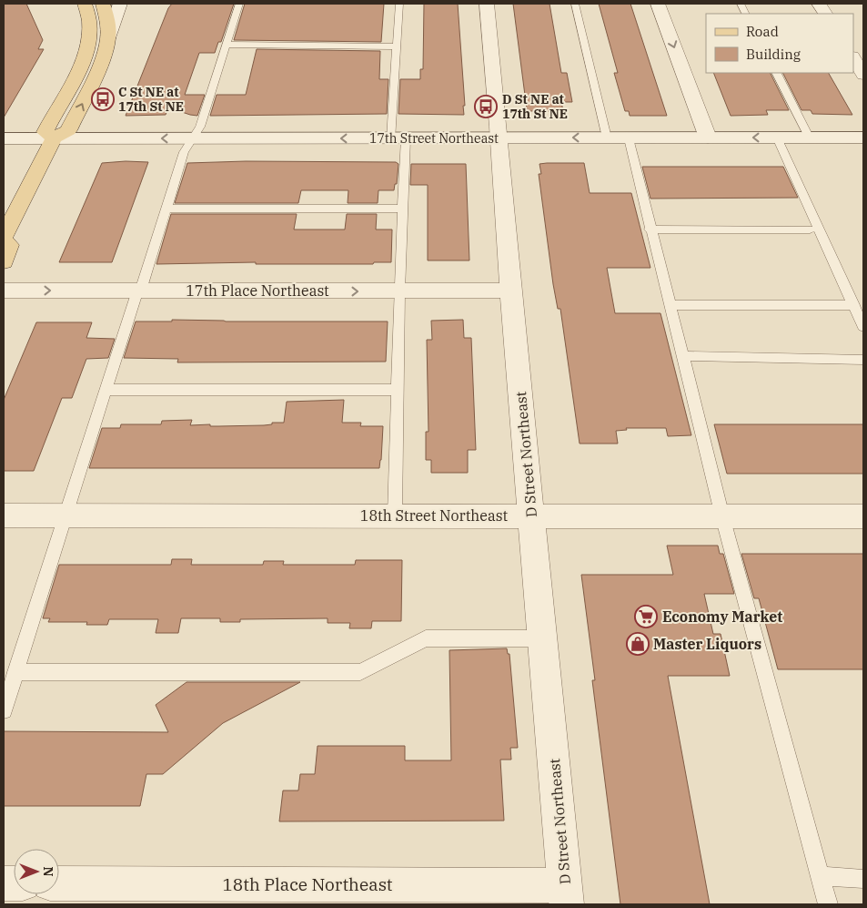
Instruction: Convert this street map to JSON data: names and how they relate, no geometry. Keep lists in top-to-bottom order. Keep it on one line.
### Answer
{"streets":{"street":["17th Street Northeast","17th Place Northeast","D Street Northeast","18th Street Northeast","18th Place Northeast"]},"crossings":[["17th Street Northeast","D Street Northeast"],["17th Place Northeast","D Street Northeast"],["D Street Northeast","18th Street Northeast"],["D Street Northeast","18th Place Northeast"]],"one_way":["17th Street Northeast","17th Place Northeast"],"places":{"bus stop":["C St NE at 17th St NE","D St NE at 17th St NE"],"supermarket":["Economy Market"],"shop":["Master Liquors"]},"legend":["Road","Building"],"north":"right"}
